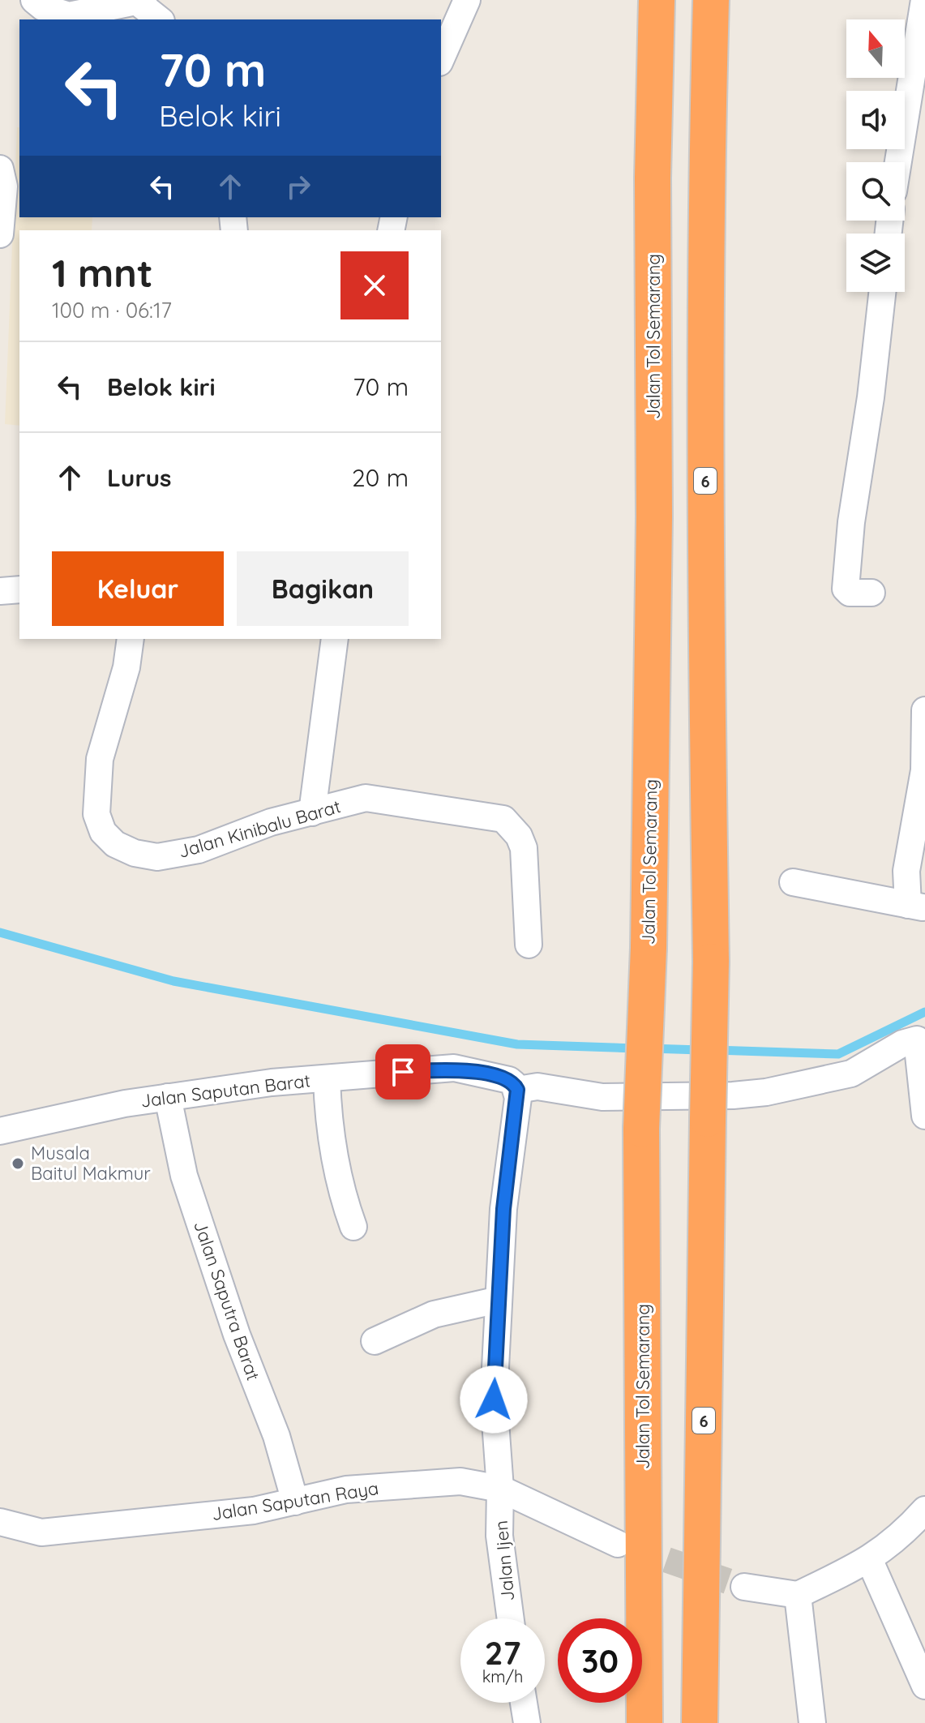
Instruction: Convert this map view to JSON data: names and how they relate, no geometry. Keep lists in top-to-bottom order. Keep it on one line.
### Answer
{"streets":{"highway":["Jalan Tol Semarang","6"],"street":["Jalan Kinibalu Barat","Jalan Saputan Barat","Jalan Saputra Barat","Jalan Saputan Raya","Jalan Ijen"]},"crossings":[["Jalan Saputan Barat","Jalan Saputra Barat"],["Jalan Saputan Barat","Jalan Ijen"],["Jalan Saputra Barat","Jalan Saputan Raya"],["Jalan Saputan Raya","Jalan Ijen"]],"places":["Musala Baitul Makmur"],"north":"top","page":{"turn":["70 m","Belok kiri"],"heading":["1 mnt","100 m · 06:17"],"list":[{"name":"Belok kiri","value":"70 m"},{"name":"Lurus","value":"20 m"}],"buttons":["Keluar","Bagikan"],"speed":"27 km/h","limit":"30"}}
